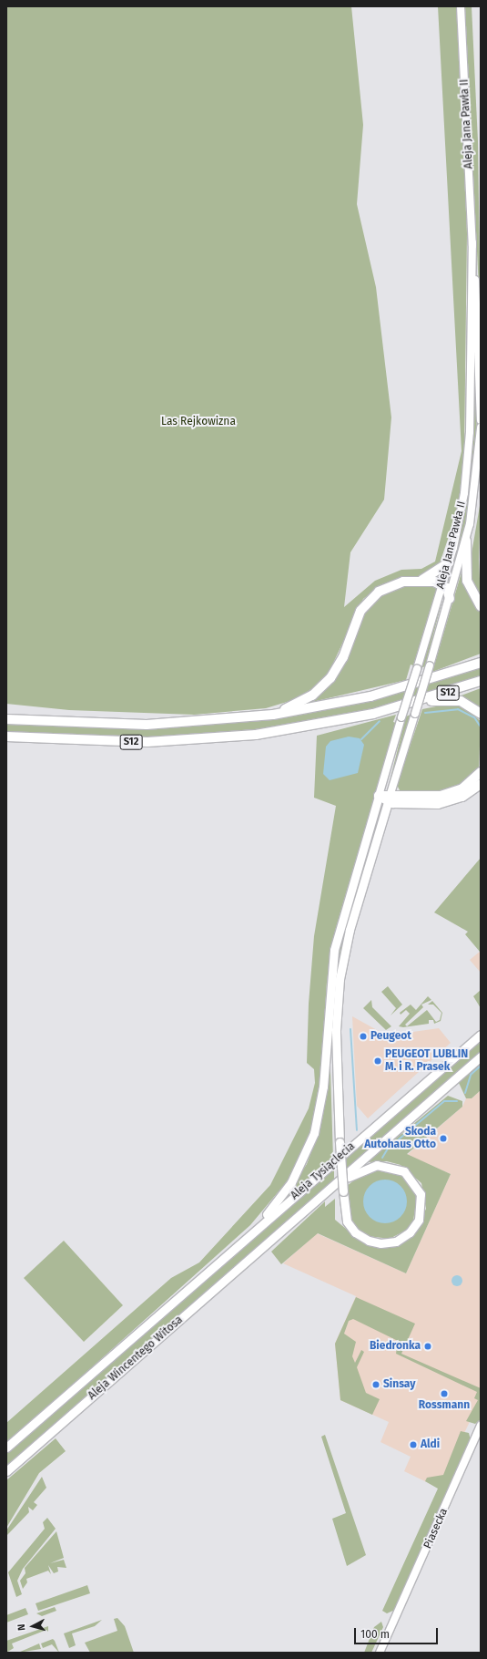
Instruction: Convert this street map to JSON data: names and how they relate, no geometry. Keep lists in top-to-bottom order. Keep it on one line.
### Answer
{"streets":{"highway":["S12"],"main road":["Aleja Tysiąclecia","Aleja Wincentego Witosa"],"street":["Aleja Jana Pawła II","Piasecka"]},"crossings":[["Aleja Tysiąclecia","Aleja Wincentego Witosa"]],"parks":["Las Rejkowizna"],"places":["Peugeot","PEUGEOT LUBLIN M. i R. Prasek","Skoda Autohaus Otto","Biedronka","Sinsay","Rossmann","Aldi"],"scale_bar":"100 m","north":"left"}
